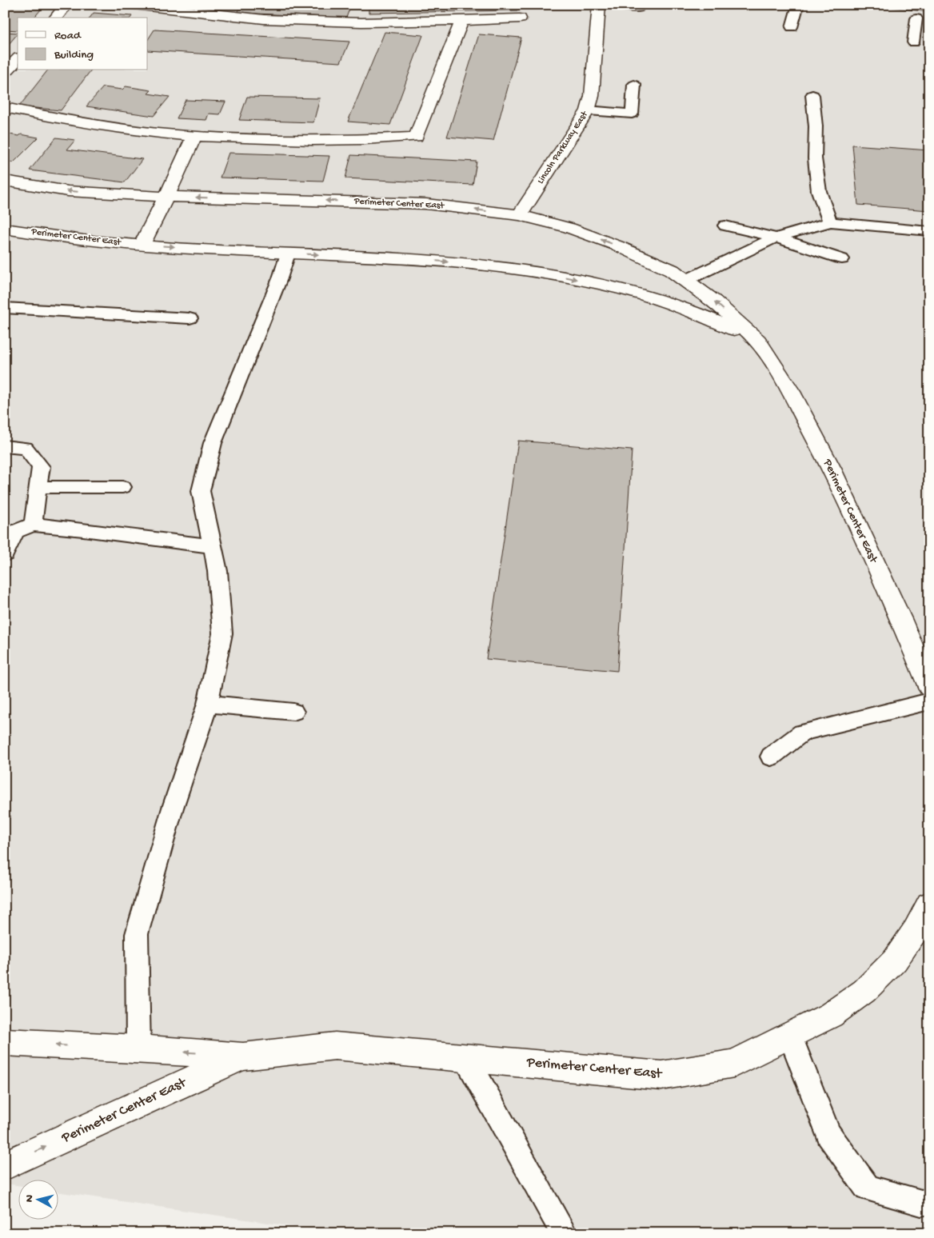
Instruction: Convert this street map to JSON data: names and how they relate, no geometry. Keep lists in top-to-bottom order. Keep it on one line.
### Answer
{"streets":{"street":["Lincoln Parkway East","Perimeter Center East"]},"crossings":[["Lincoln Parkway East","Perimeter Center East"]],"legend":["Road","Building"],"north":"left"}
